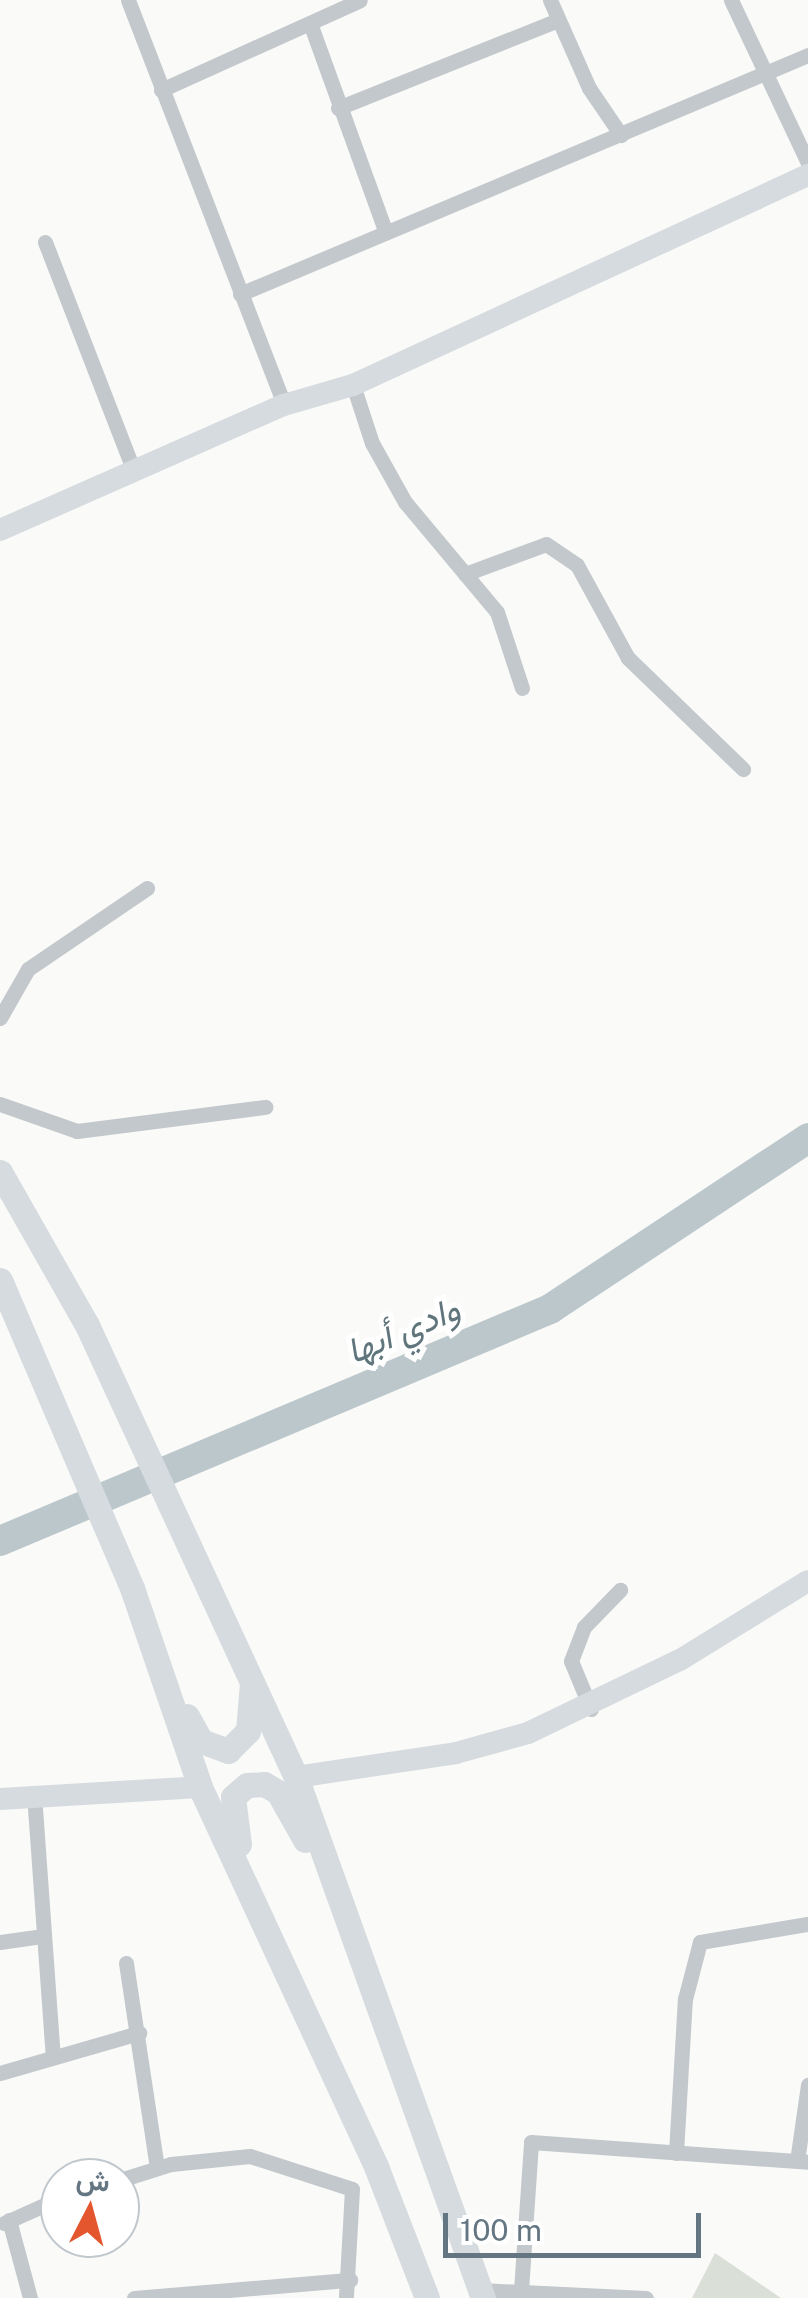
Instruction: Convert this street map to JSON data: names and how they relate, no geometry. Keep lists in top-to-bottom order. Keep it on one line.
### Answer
{"water":["وادي أبها"],"scale_bar":"100 m","north":"top"}
